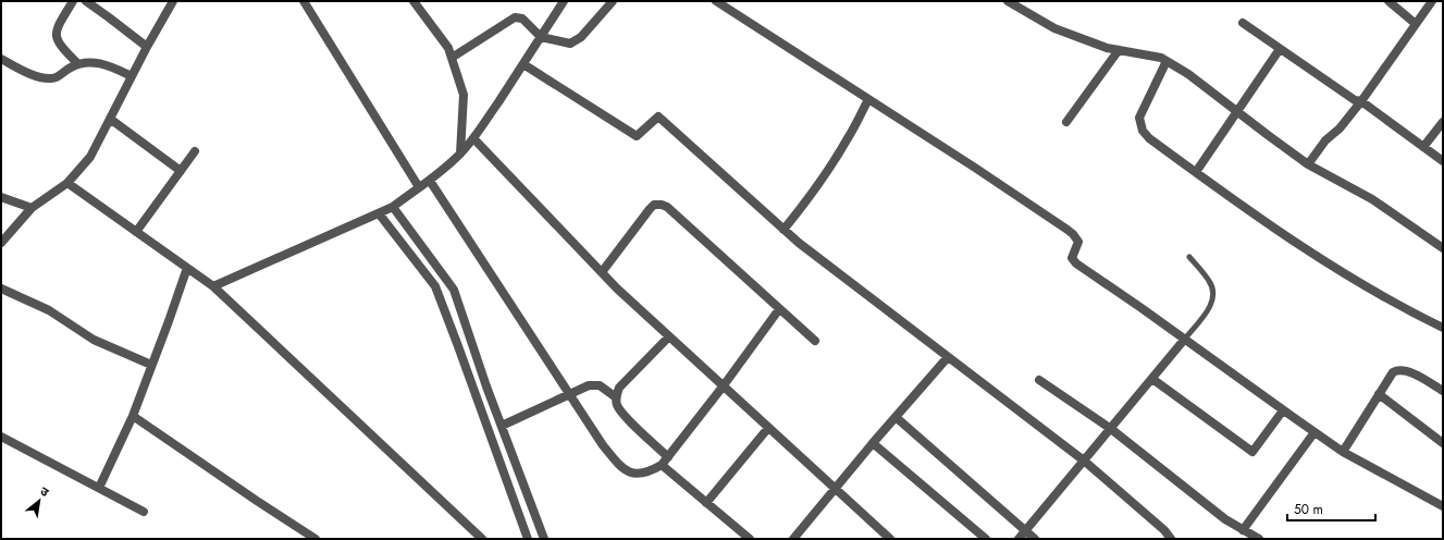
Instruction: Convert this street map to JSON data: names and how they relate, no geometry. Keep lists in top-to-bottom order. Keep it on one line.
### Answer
{"scale_bar":"50 m","north":"top right"}
